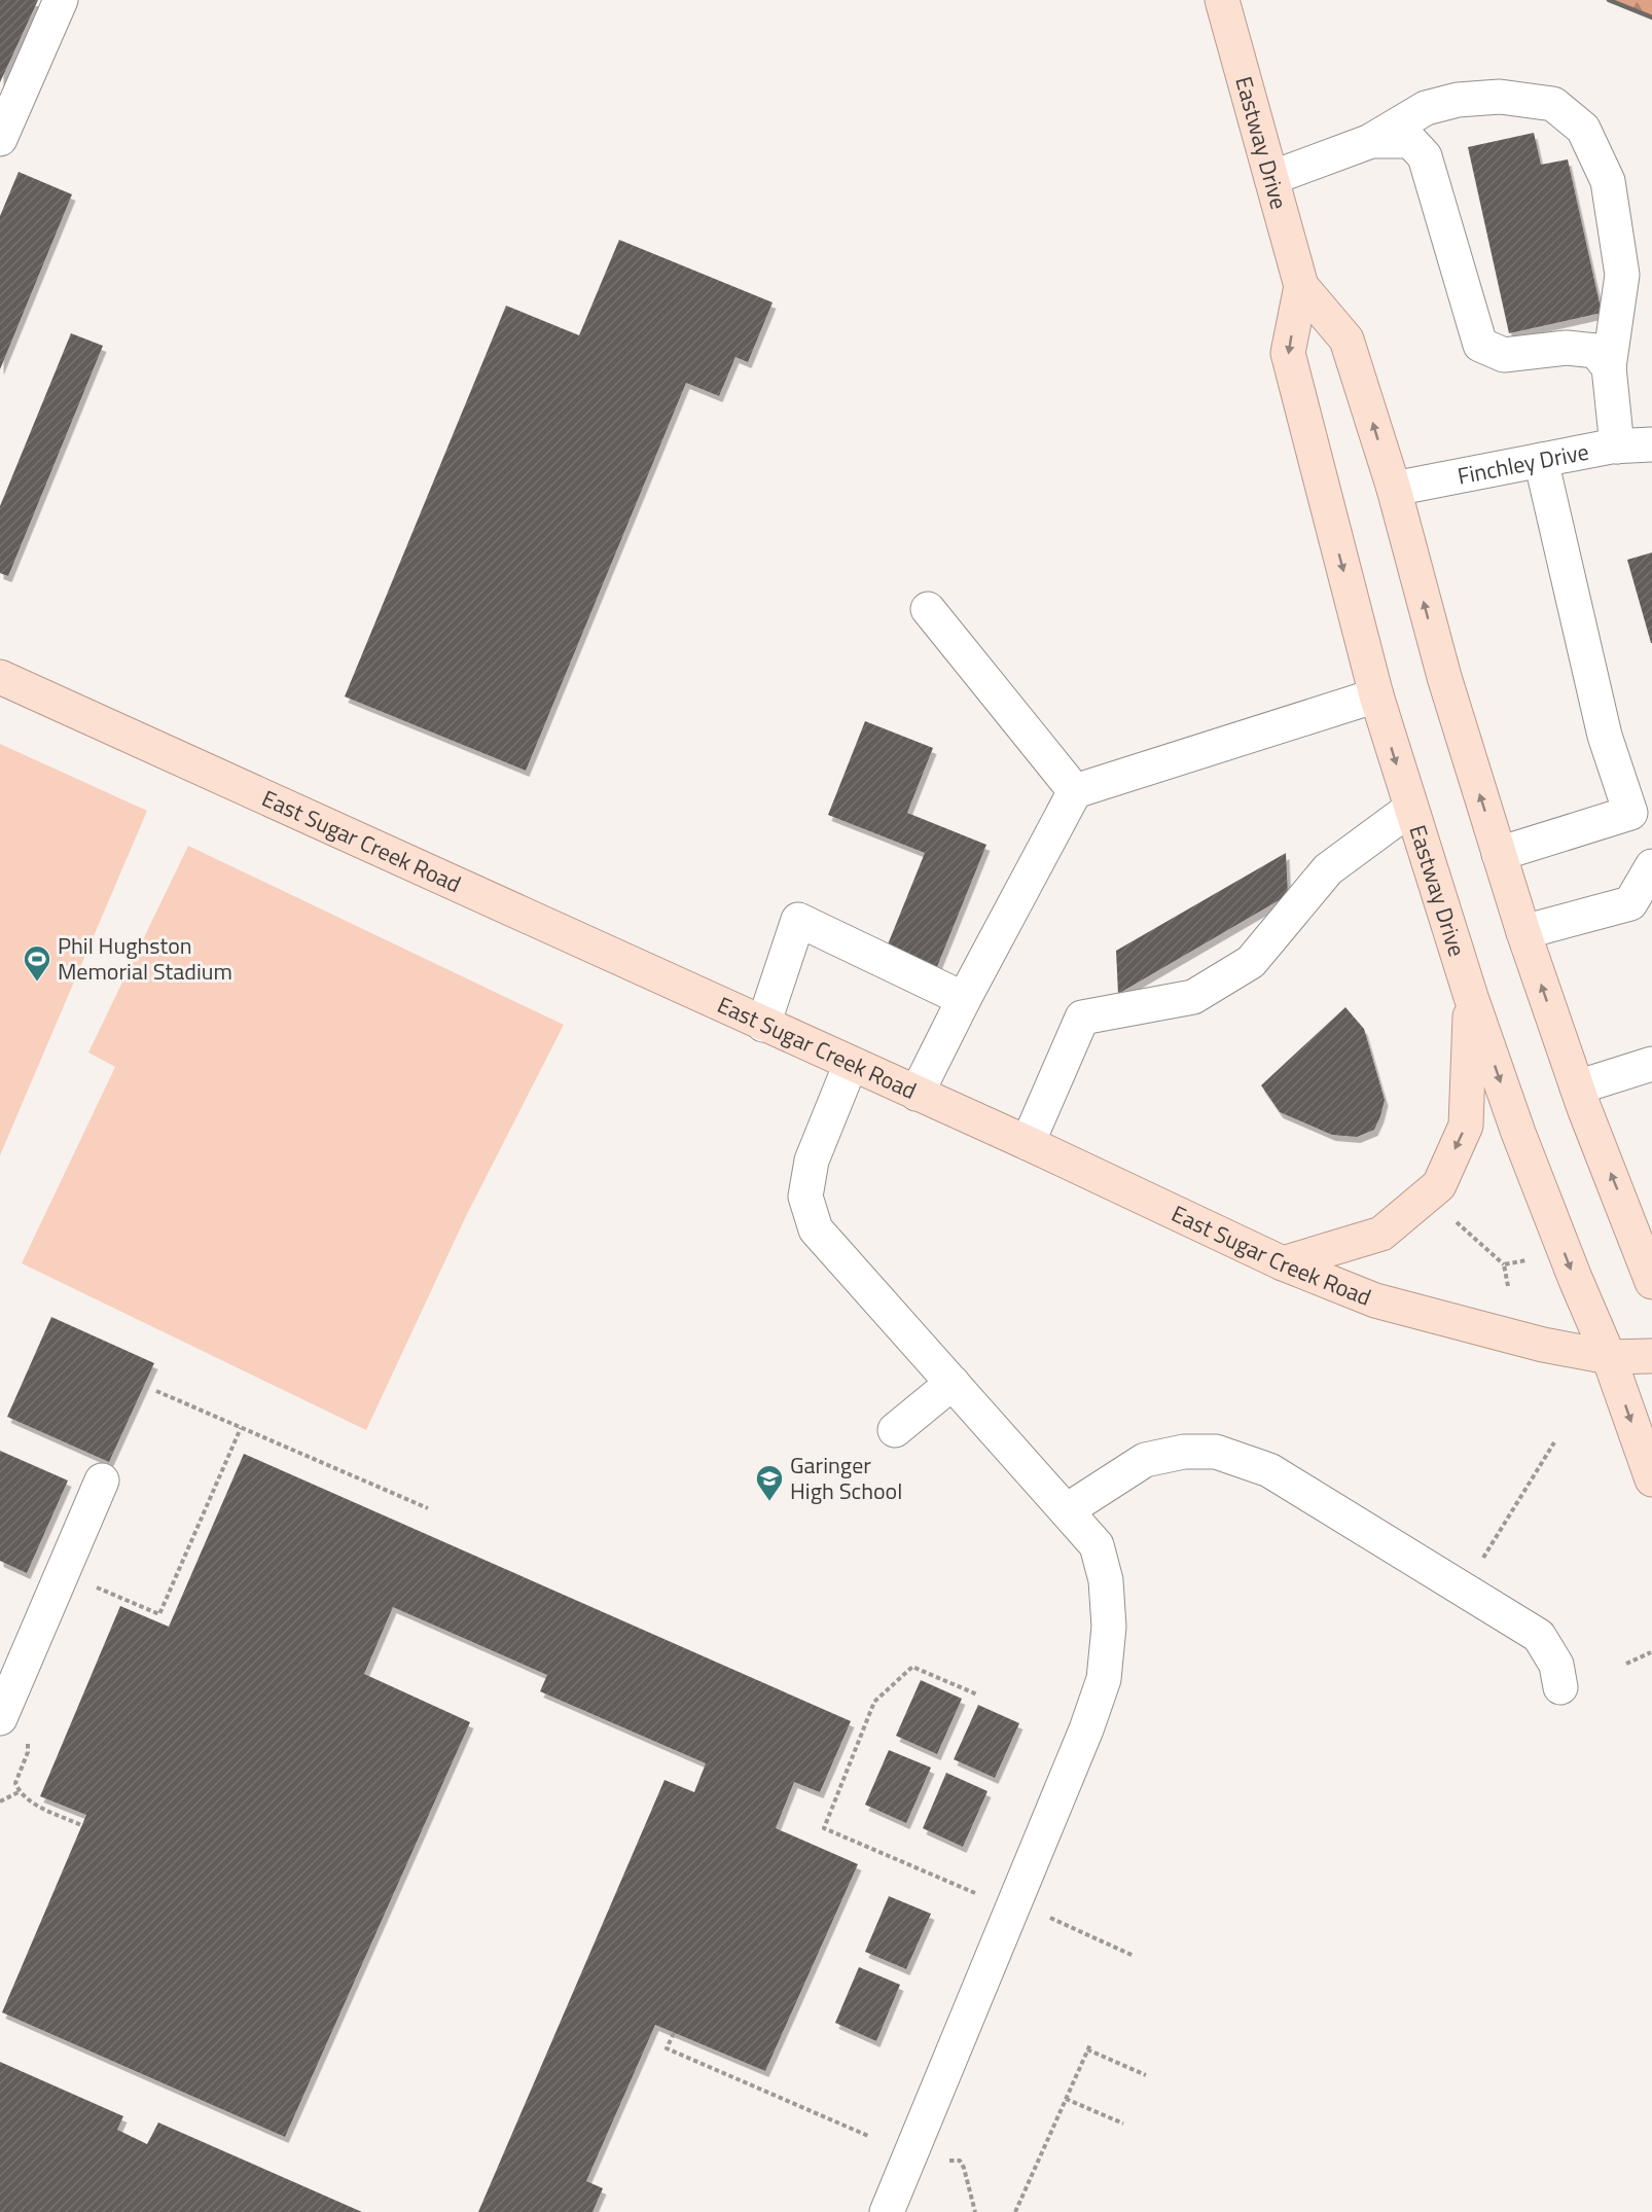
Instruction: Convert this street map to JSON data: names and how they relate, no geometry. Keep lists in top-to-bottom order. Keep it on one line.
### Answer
{"streets":{"main road":["Eastway Drive","East Sugar Creek Road"],"street":["Finchley Drive"]},"crossings":[["Eastway Drive","Finchley Drive"],["Eastway Drive","East Sugar Creek Road"]],"places":{"sports":["Phil Hughston Memorial Stadium"],"school or university":["Garinger High School"]}}
